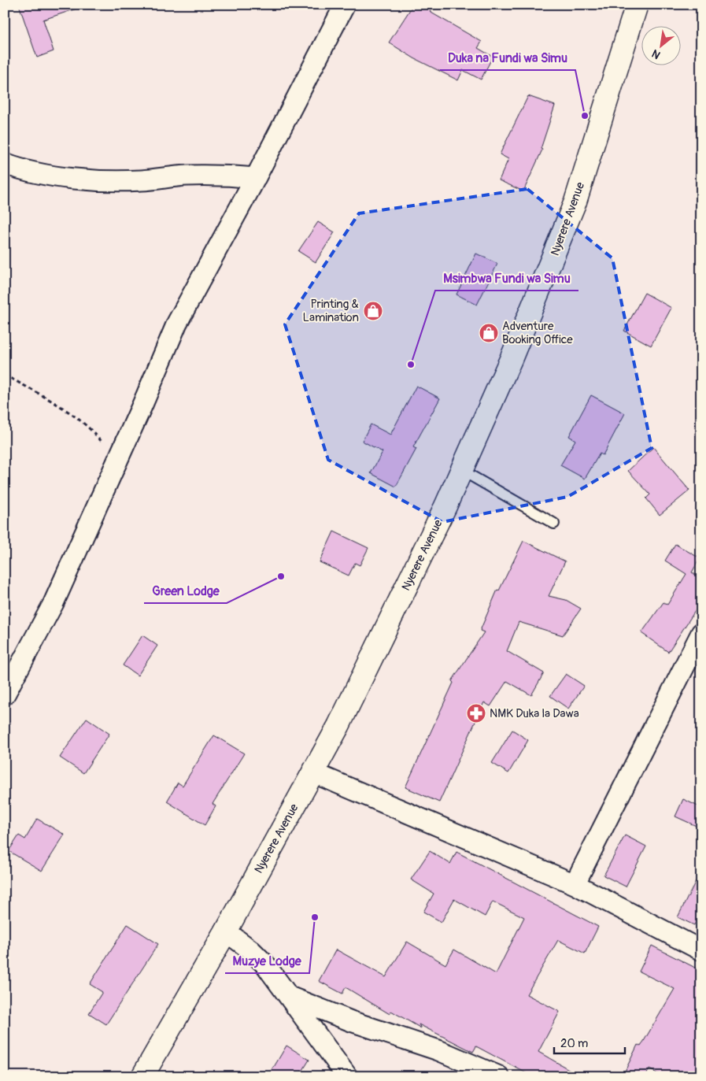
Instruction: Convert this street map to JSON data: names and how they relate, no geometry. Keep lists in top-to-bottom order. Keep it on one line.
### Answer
{"streets":{"main road":["Nyerere Avenue"]},"places":{"other":["Duka na Fundi wa Simu","Msimbwa Fundi wa Simu","Green Lodge","Muzye Lodge"],"shop":["Printing & Lamination","Adventure Booking Office"],"pharmacy":["NMK Duka la Dawa"]},"scale_bar":"20 m","north":"bottom left"}
